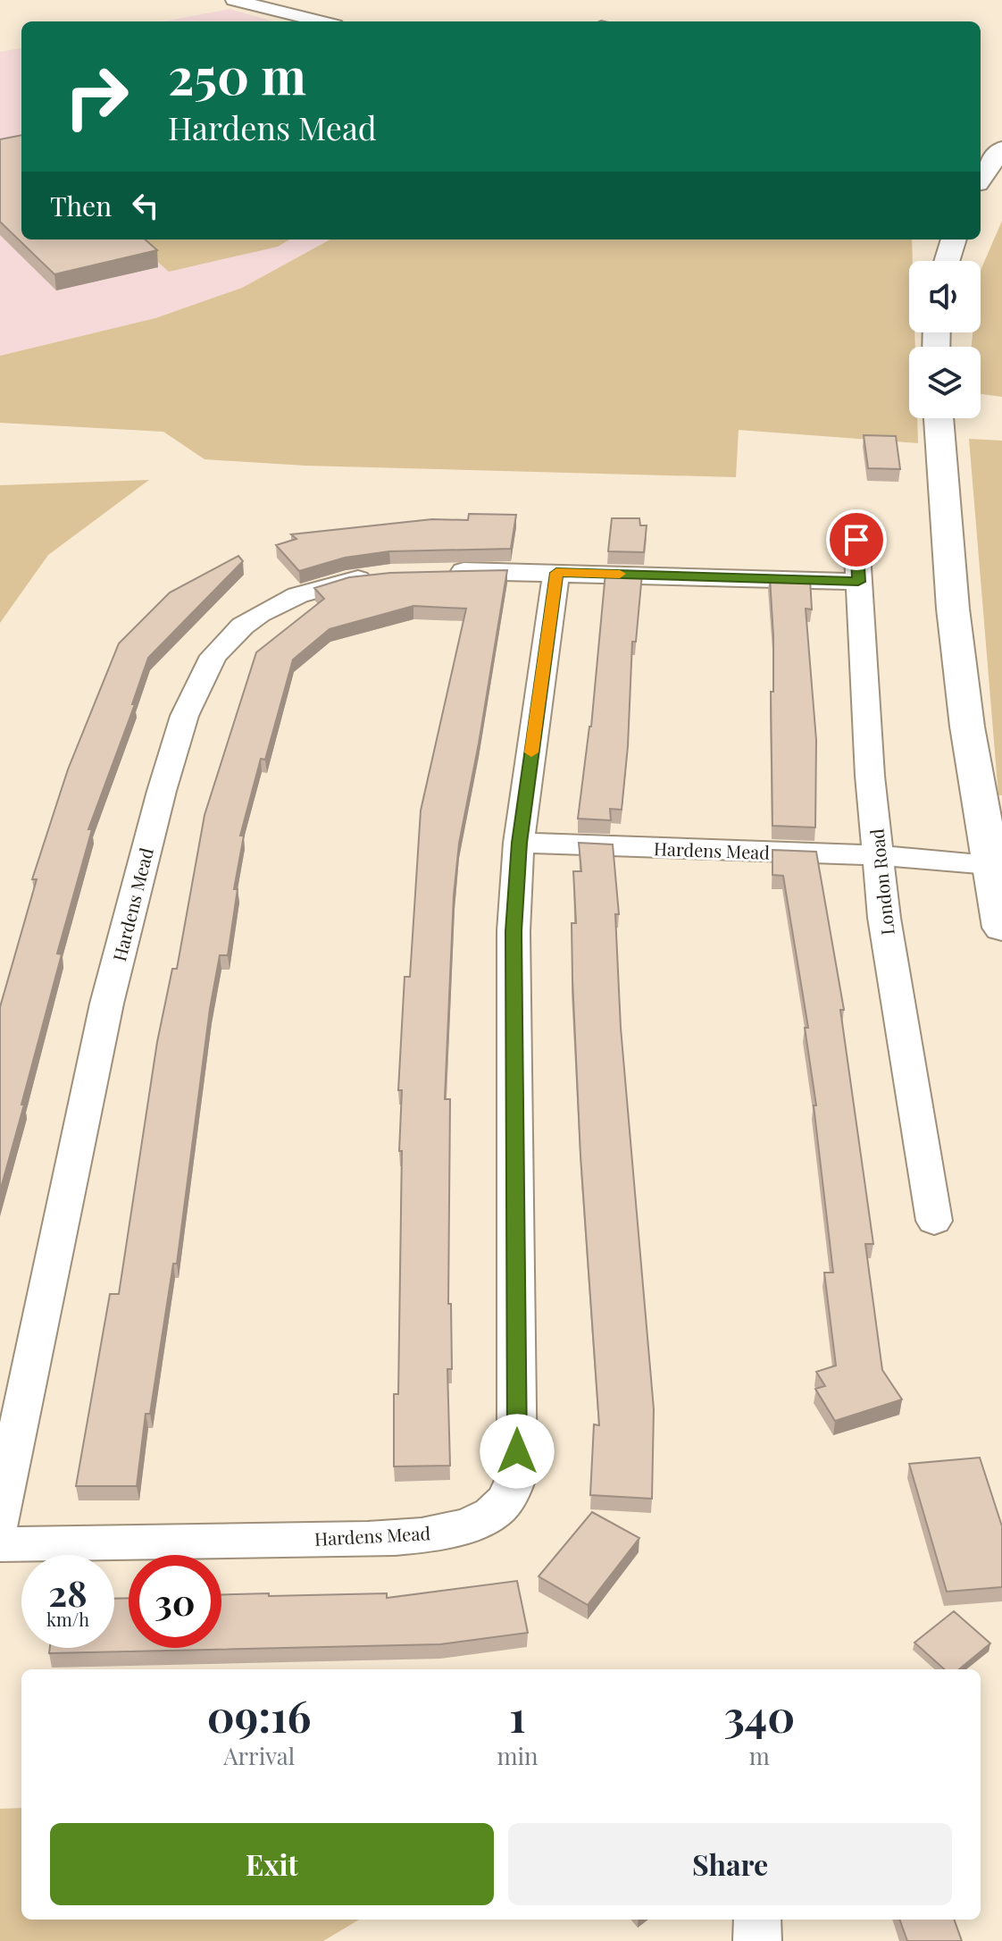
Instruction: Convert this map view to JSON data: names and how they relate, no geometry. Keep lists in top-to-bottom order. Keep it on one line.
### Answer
{"streets":{"street":["Hardens Mead","London Road"]},"crossings":[["Hardens Mead","London Road"]],"page":{"turn":["250 m","Hardens Mead"],"then":"Then","speed":"28 km/h","limit":"30","eta":["09:16","Arrival","1","min","340","m"],"buttons":["Exit","Share"]}}
